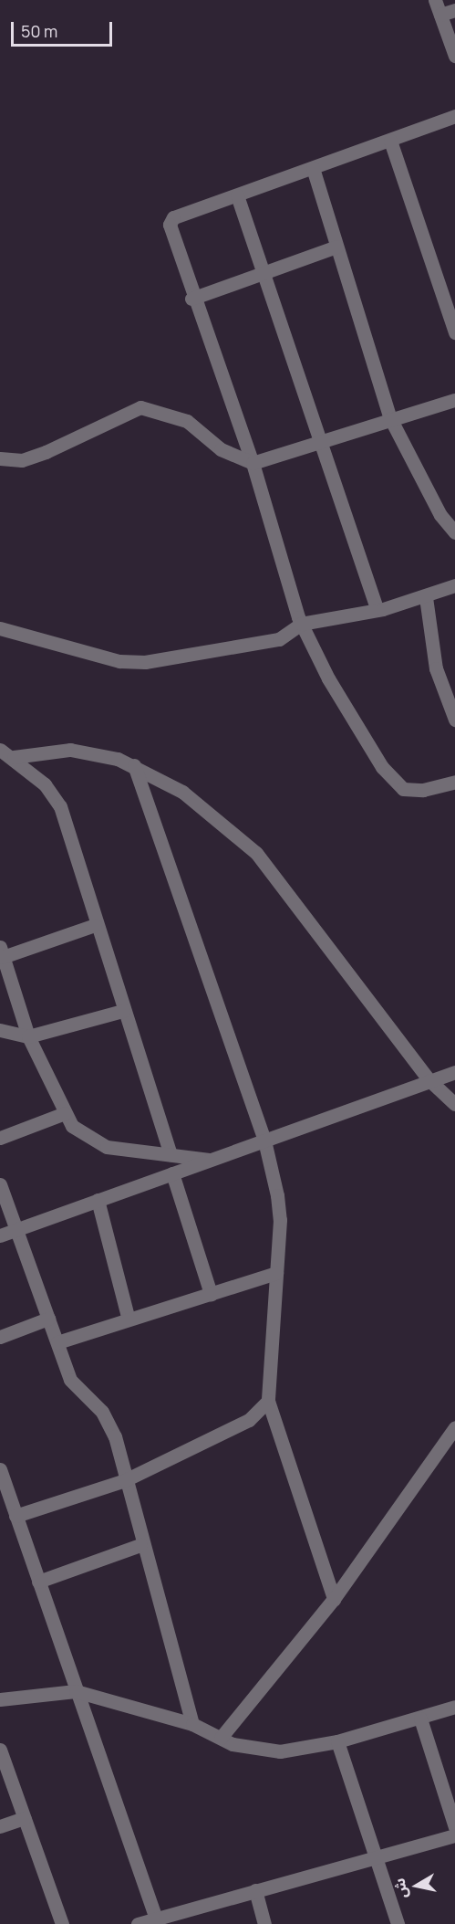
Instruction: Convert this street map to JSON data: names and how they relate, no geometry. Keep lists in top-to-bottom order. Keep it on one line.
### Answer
{"scale_bar":"50 m","north":"left"}
